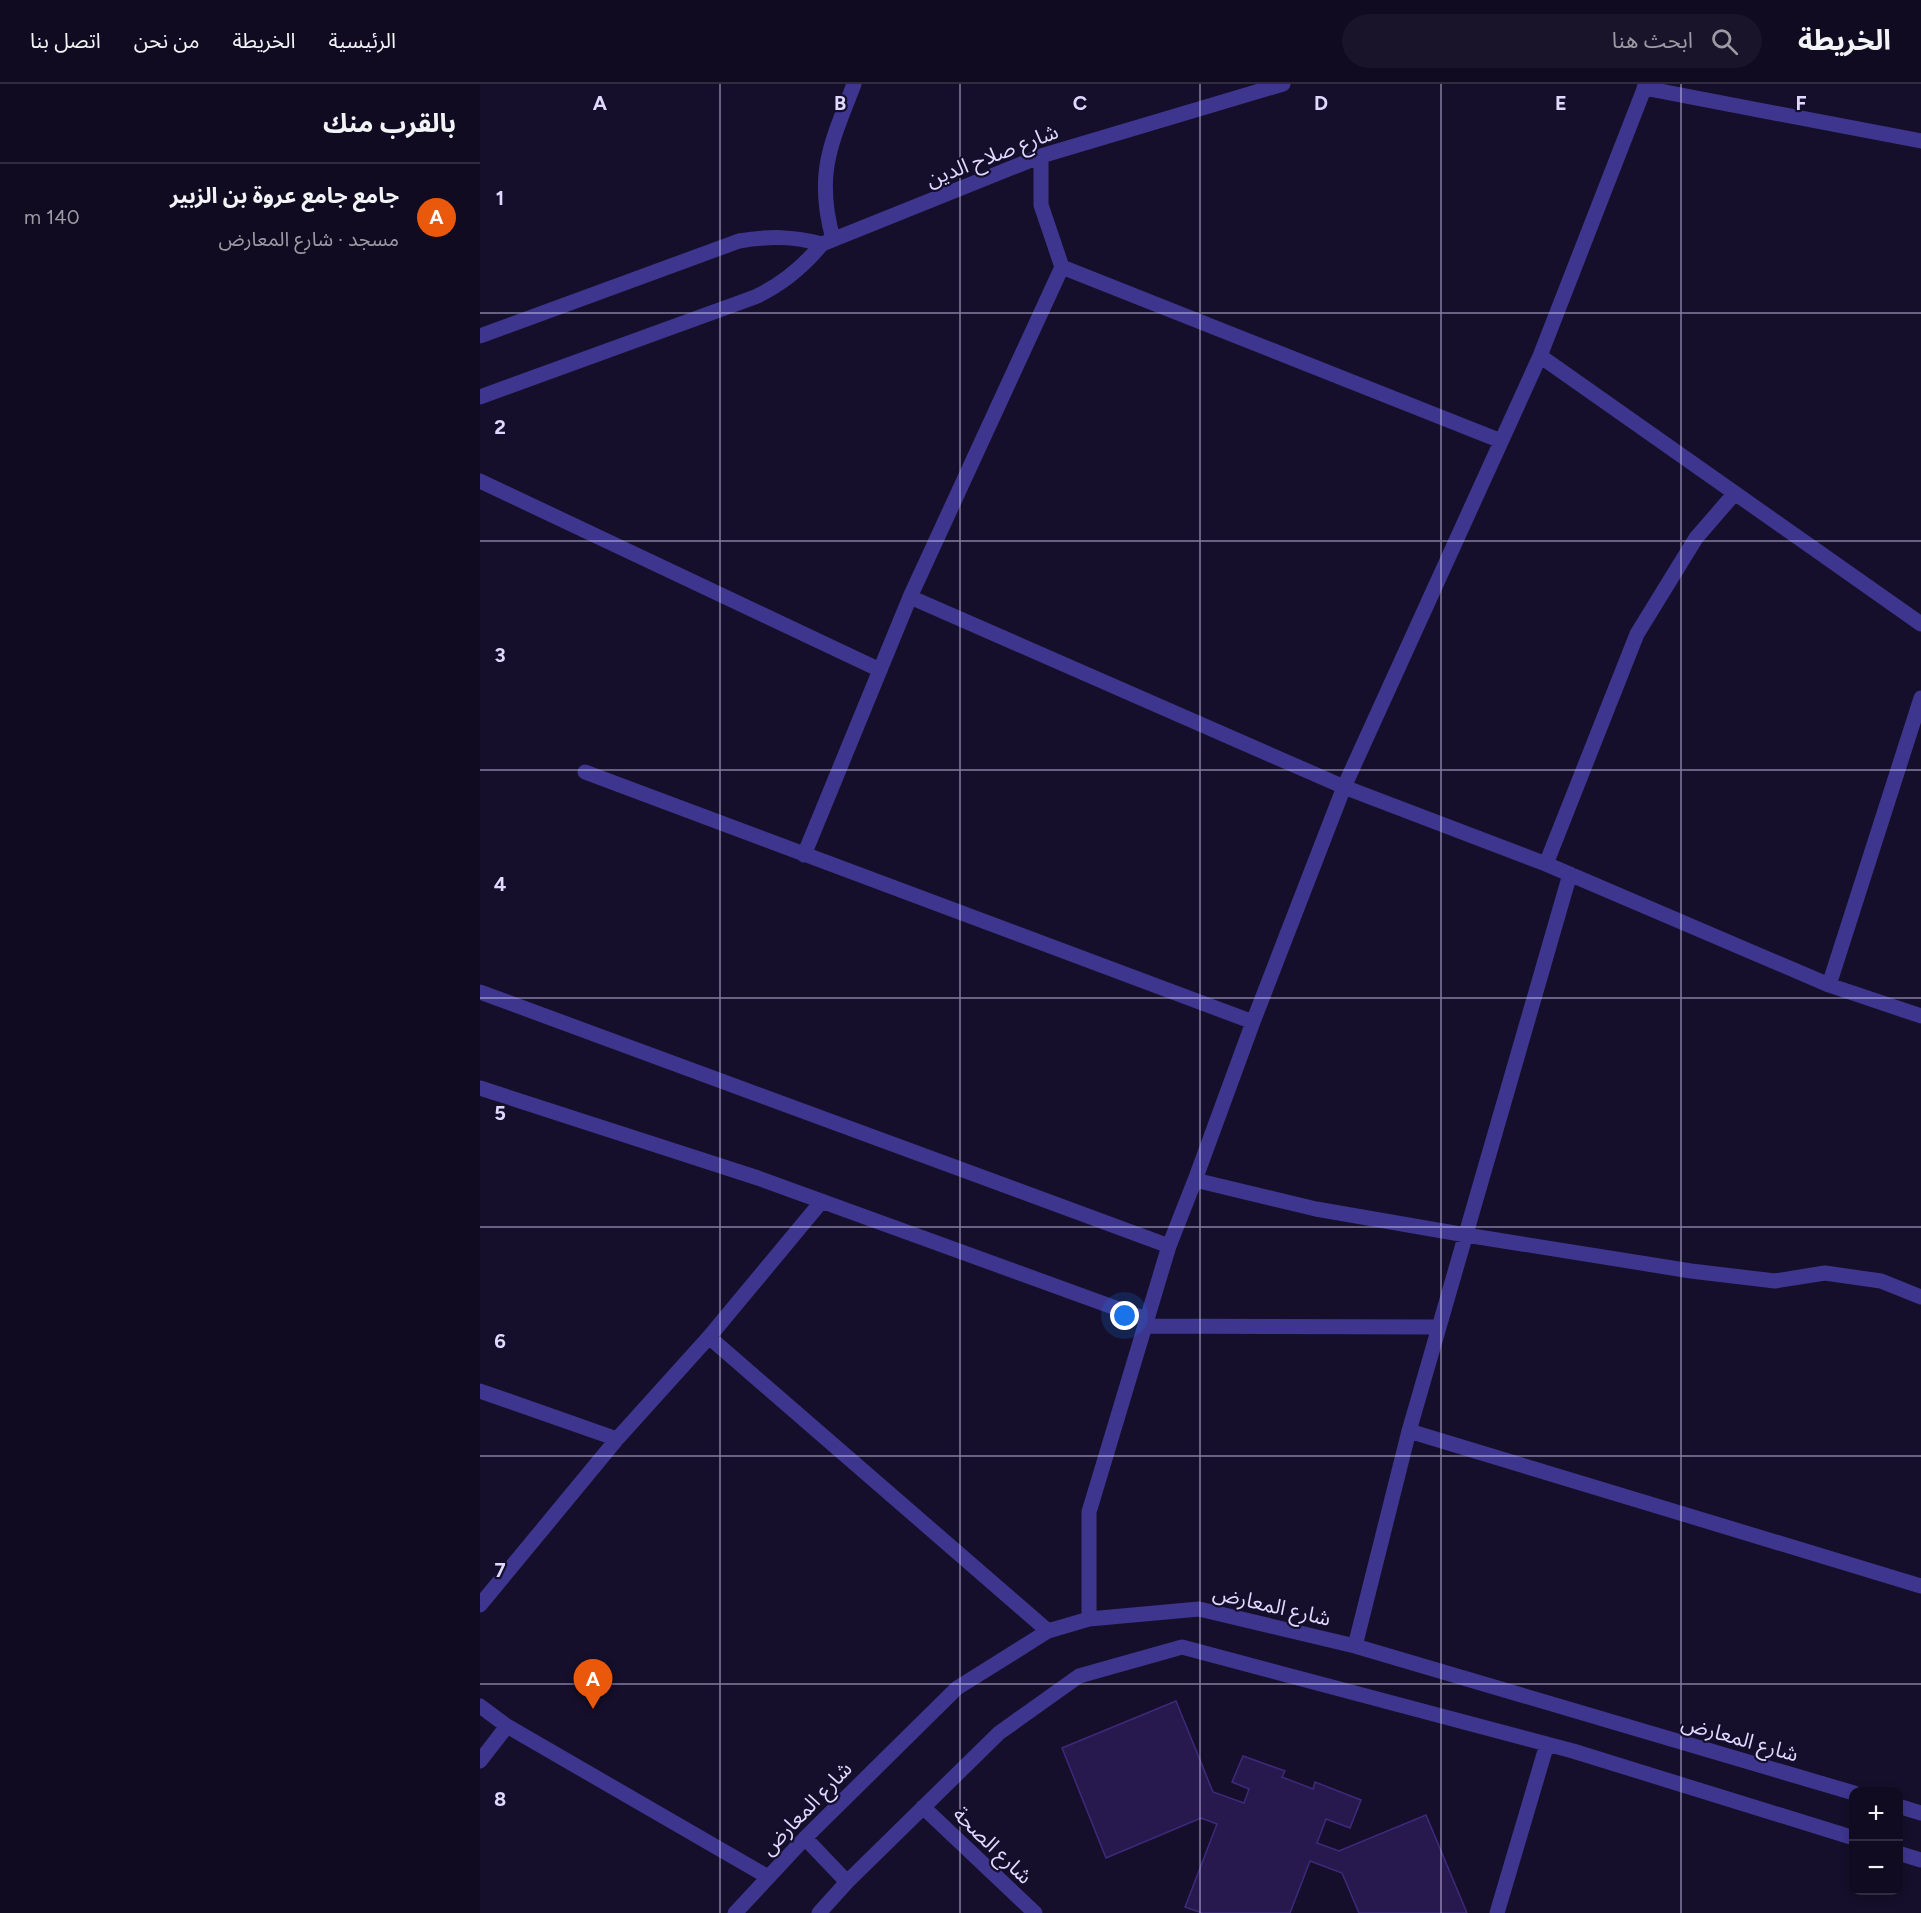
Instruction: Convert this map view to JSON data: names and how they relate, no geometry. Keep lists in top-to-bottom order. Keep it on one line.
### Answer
{"streets":{"street":["شارع صلاح الدين","شارع المعارض","شارع الصحة"]},"page":{"header":"الخريطة","search":"ابحث هنا","nav":["الرئيسية","الخريطة","من نحن","اتصل بنا"],"heading":"بالقرب منك","list":[{"mark":"A","name":"جامع جامع عروة بن الزبير","note":"مسجد · شارع المعارض","value":"140 m"}],"pins":"A","map_buttons":["+","−"]},"grid":{"columns":["A","B","C","D","E","F"],"rows":["1","2","3","4","5","6","7","8"]}}
